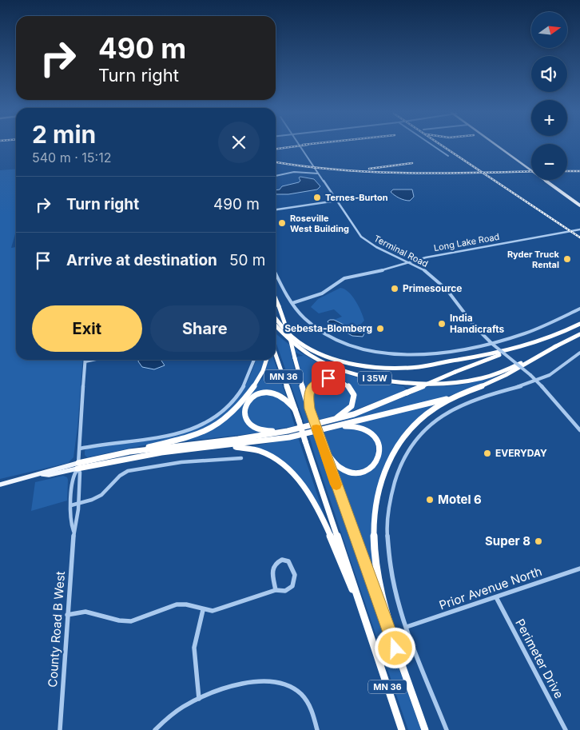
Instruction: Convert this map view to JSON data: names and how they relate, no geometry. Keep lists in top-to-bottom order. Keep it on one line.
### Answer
{"streets":{"highway":["MN 36","I 35W"],"street":["Long Lake Road","Terminal Road","Prior Avenue North","County Road B West","Perimeter Drive"]},"crossings":[["Long Lake Road","Terminal Road"],["Prior Avenue North","Perimeter Drive"]],"places":["Ternes-Burton","Roseville West Building","Ryder Truck Rental","Primesource","India Handicrafts","Sebesta-Blomberg","EVERYDAY","Motel 6","Super 8"],"north":"right","page":{"map_buttons":["+","−"],"turn":["490 m","Turn right"],"heading":["2 min","540 m · 15:12"],"list":[{"name":"Turn right","value":"490 m"},{"name":"Arrive at destination","value":"50 m"}],"buttons":["Exit","Share"]}}
